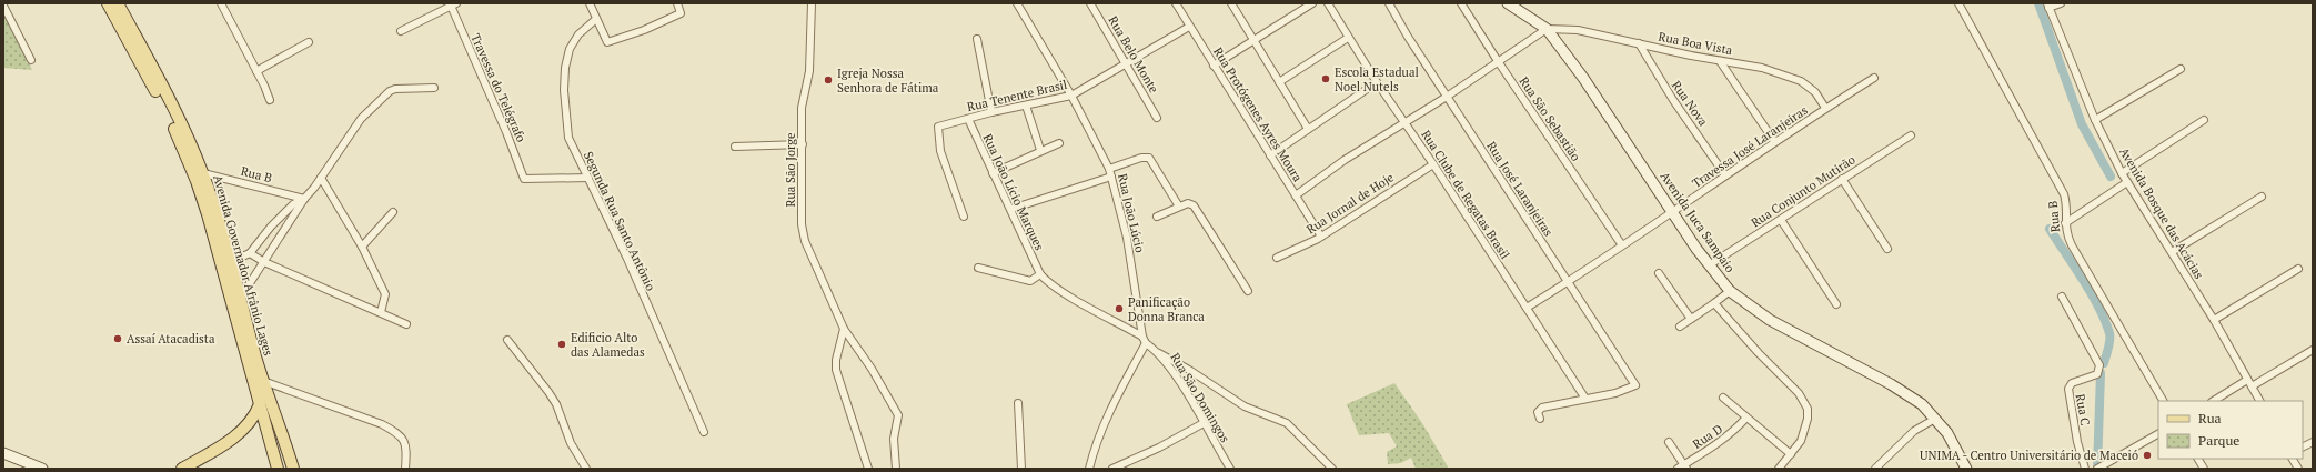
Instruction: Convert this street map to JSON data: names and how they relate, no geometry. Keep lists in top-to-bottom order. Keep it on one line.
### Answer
{"streets":{"main road":["Avenida Juca Sampaio","Avenida Governador Afrânio Lages"],"street":["Rua Boa Vista","Rua Belo Monte","Travessa do Telégrafo","Rua Tenente Brasil","Rua Nova","Rua Protógenes Ayres Moura","Rua São Sebastião","Travessa José Laranjeiras","Rua São Jorge","Rua B","Rua José Laranjeiras","Rua Conjunto Mutirão","Rua João Lício Marques","Rua Clube de Regatas Brasil","Rua Jornal de Hoje","Rua João Lúcio","Avenida Bosque das Acácias","Segunda Rua Santo Antônio","Rua São Domingos","Rua C","Rua D"]},"crossings":[["Rua Boa Vista","Rua Nova"],["Rua Boa Vista","Travessa José Laranjeiras"],["Rua Boa Vista","Avenida Juca Sampaio"],["Rua Belo Monte","Rua Tenente Brasil"],["Travessa do Telégrafo","Segunda Rua Santo Antônio"],["Rua Tenente Brasil","Rua Protógenes Ayres Moura"],["Rua Tenente Brasil","Rua João Lício Marques"],["Rua Tenente Brasil","Rua João Lúcio"],["Rua Nova","Travessa José Laranjeiras"],["Rua Protógenes Ayres Moura","Rua Jornal de Hoje"],["Rua São Sebastião","Travessa José Laranjeiras"],["Travessa José Laranjeiras","Rua José Laranjeiras"],["Travessa José Laranjeiras","Rua Clube de Regatas Brasil"],["Travessa José Laranjeiras","Avenida Juca Sampaio"],["Rua B","Avenida Governador Afrânio Lages"],["Rua José Laranjeiras","Rua Clube de Regatas Brasil"],["Rua Conjunto Mutirão","Avenida Juca Sampaio"],["Rua Clube de Regatas Brasil","Rua Jornal de Hoje"],["Rua João Lúcio","Rua São Domingos"]],"places":["Escola Estadual Noel Nutels","Igreja Nossa Senhora de Fátima","Panificação Donna Branca","Assaí Atacadista","Edificio Alto das Alamedas","UNIMA - Centro Universitário de Maceió"],"legend":["Rua","Parque"]}
